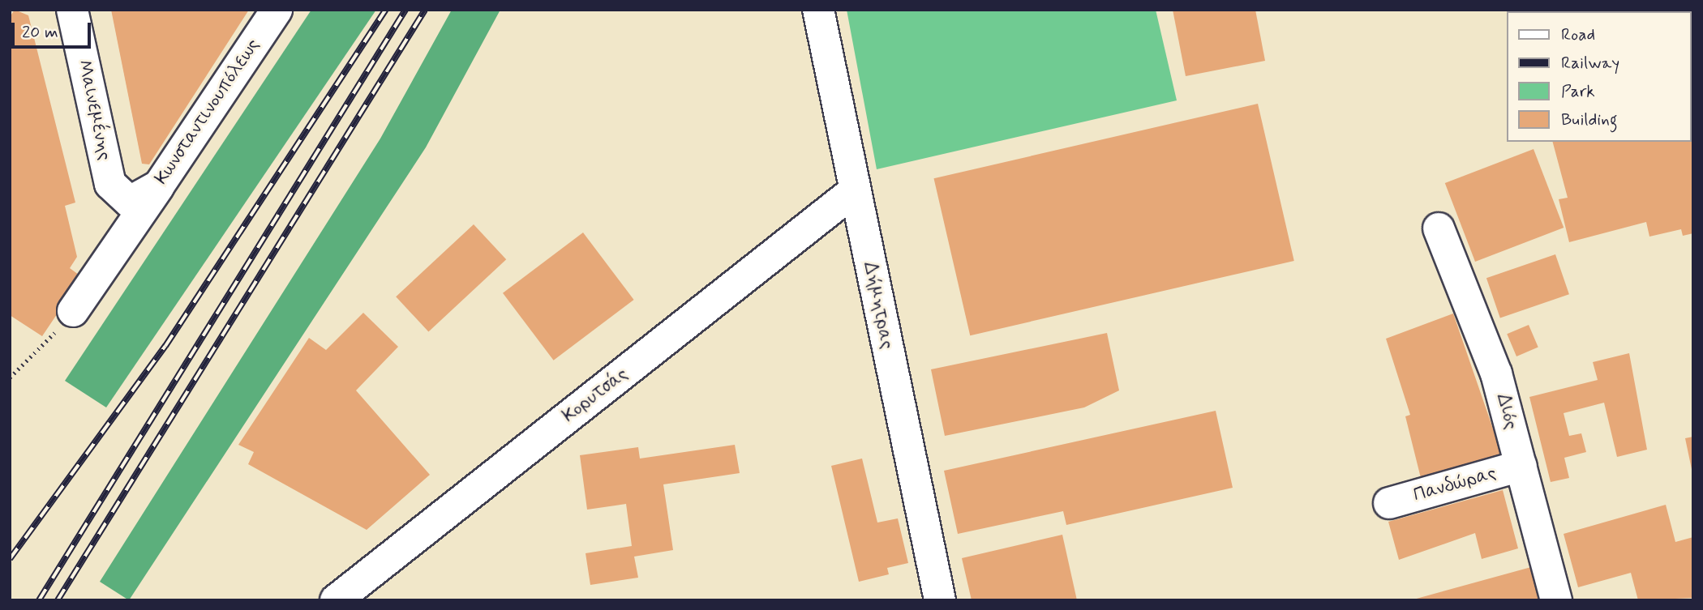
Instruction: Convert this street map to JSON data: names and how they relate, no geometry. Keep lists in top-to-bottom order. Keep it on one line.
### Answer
{"streets":{"street":["Μαινεμένης","Κωνσταντινουπόλεως","Δήμητρας","Κορυτσάς","Διός","Πανδώρας"]},"crossings":[["Μαινεμένης","Κωνσταντινουπόλεως"],["Δήμητρας","Κορυτσάς"],["Διός","Πανδώρας"]],"legend":["Road","Railway","Park","Building"],"scale_bar":"20 m"}
